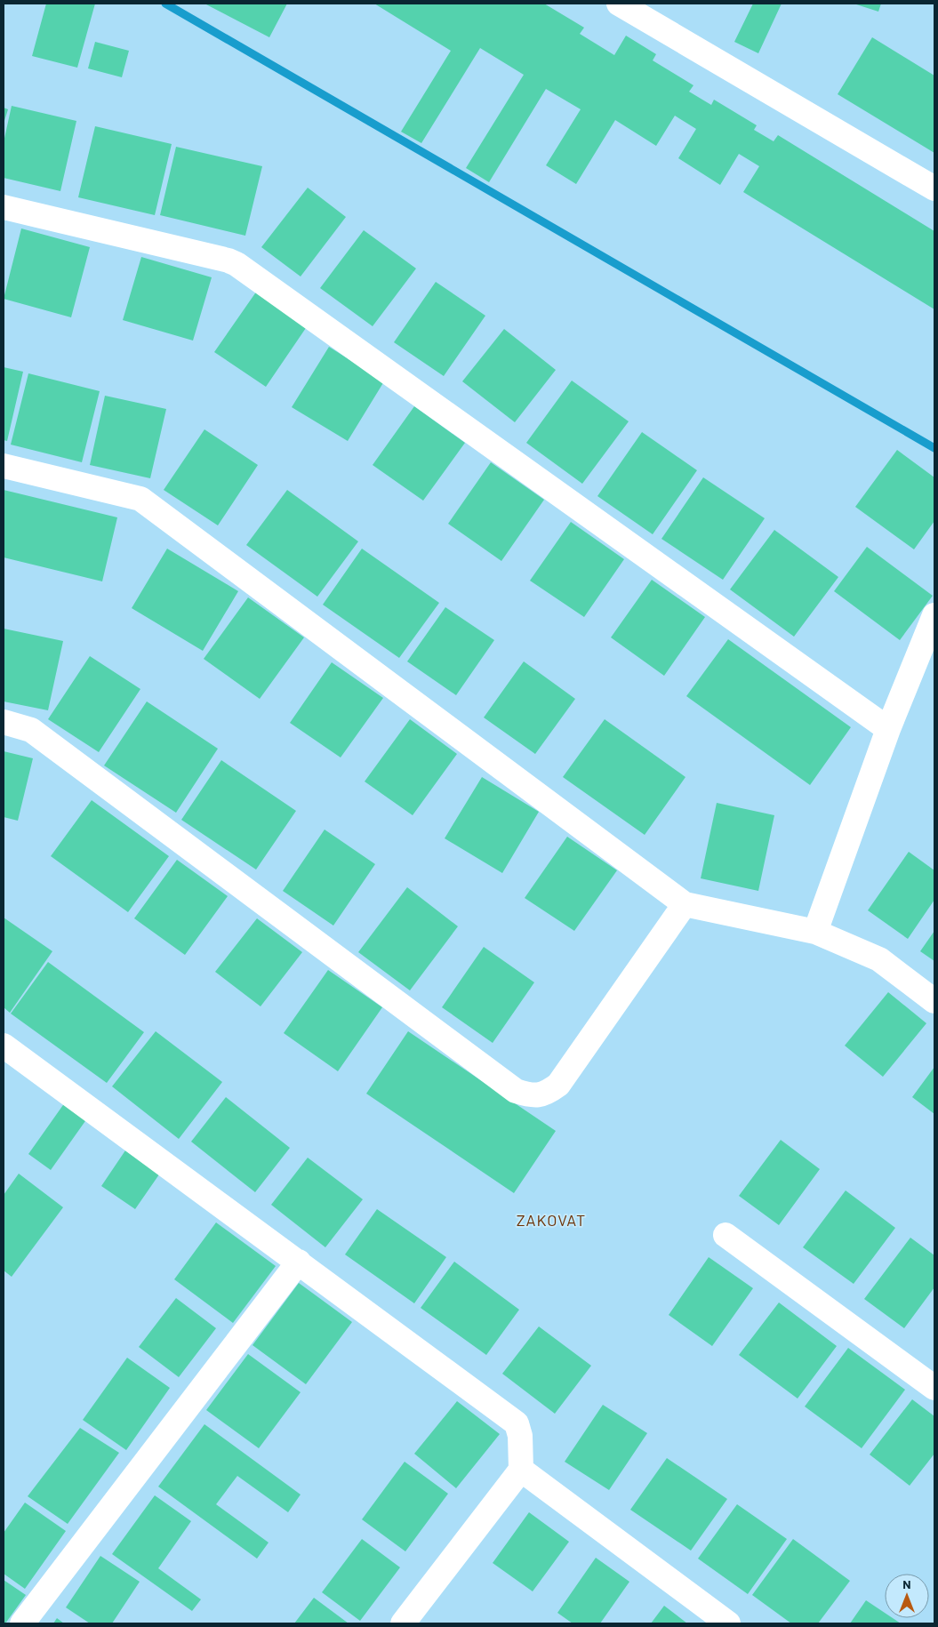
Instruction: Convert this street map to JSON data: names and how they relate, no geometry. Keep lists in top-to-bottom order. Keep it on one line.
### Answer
{"districts":["ZAKOVAT"],"north":"top"}
